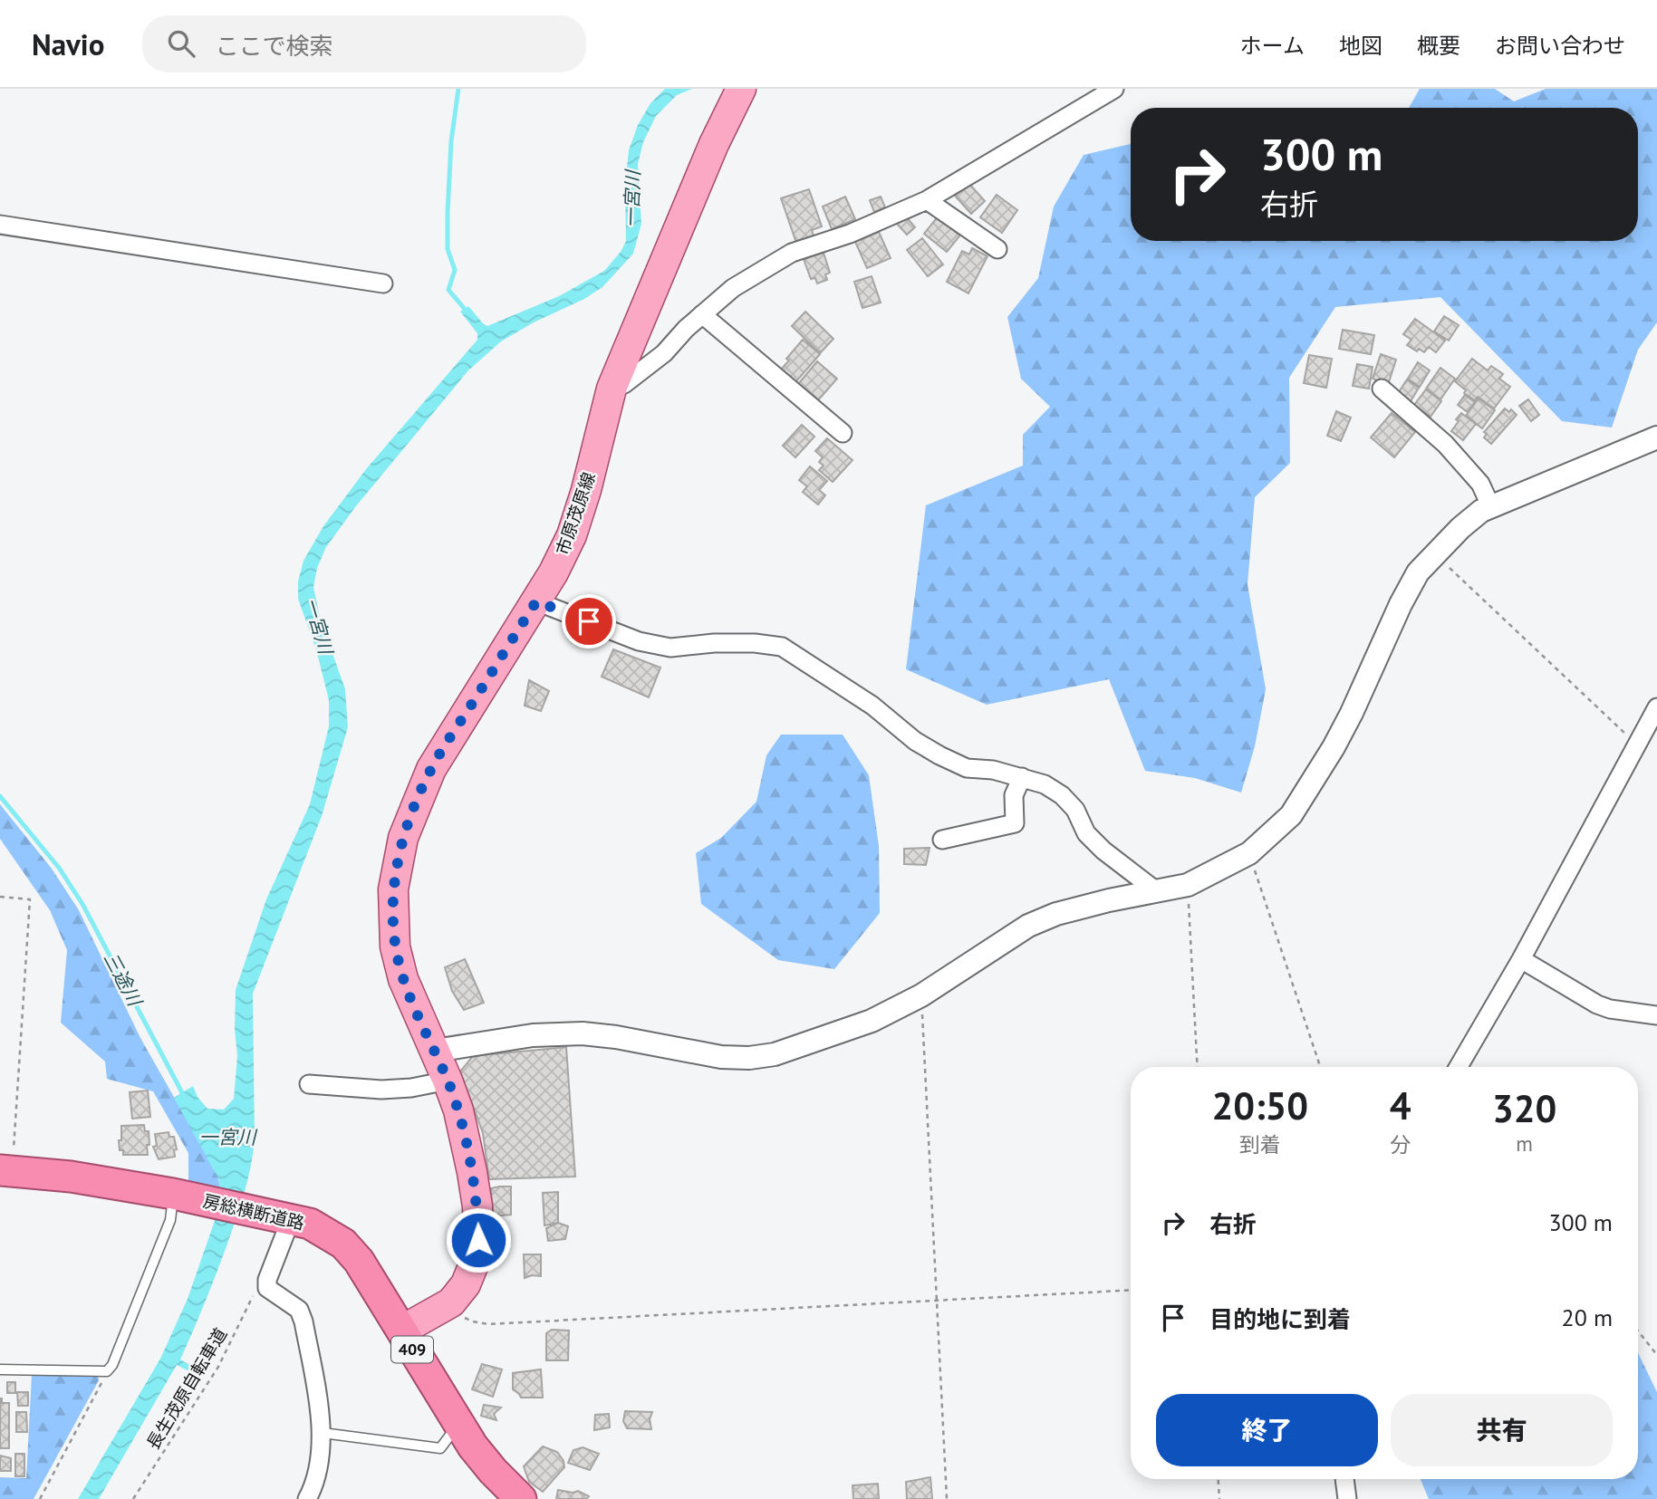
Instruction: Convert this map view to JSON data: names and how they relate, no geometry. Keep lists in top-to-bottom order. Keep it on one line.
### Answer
{"streets":{"highway":["房総横断道路","409"],"main road":["市原茂原線"],"path":["長生茂原自転車道"]},"crossings":[["市原茂原線","房総横断道路"]],"water":["一宮川","三途川"],"page":{"header":"Navio","search":"ここで検索","nav":["ホーム","地図","概要","お問い合わせ"],"turn":["300 m","右折"],"eta":["20:50","到着","4","分","320","m"],"list":[{"name":"右折","value":"300 m"},{"name":"目的地に到着","value":"20 m"}],"buttons":["終了","共有"]}}
